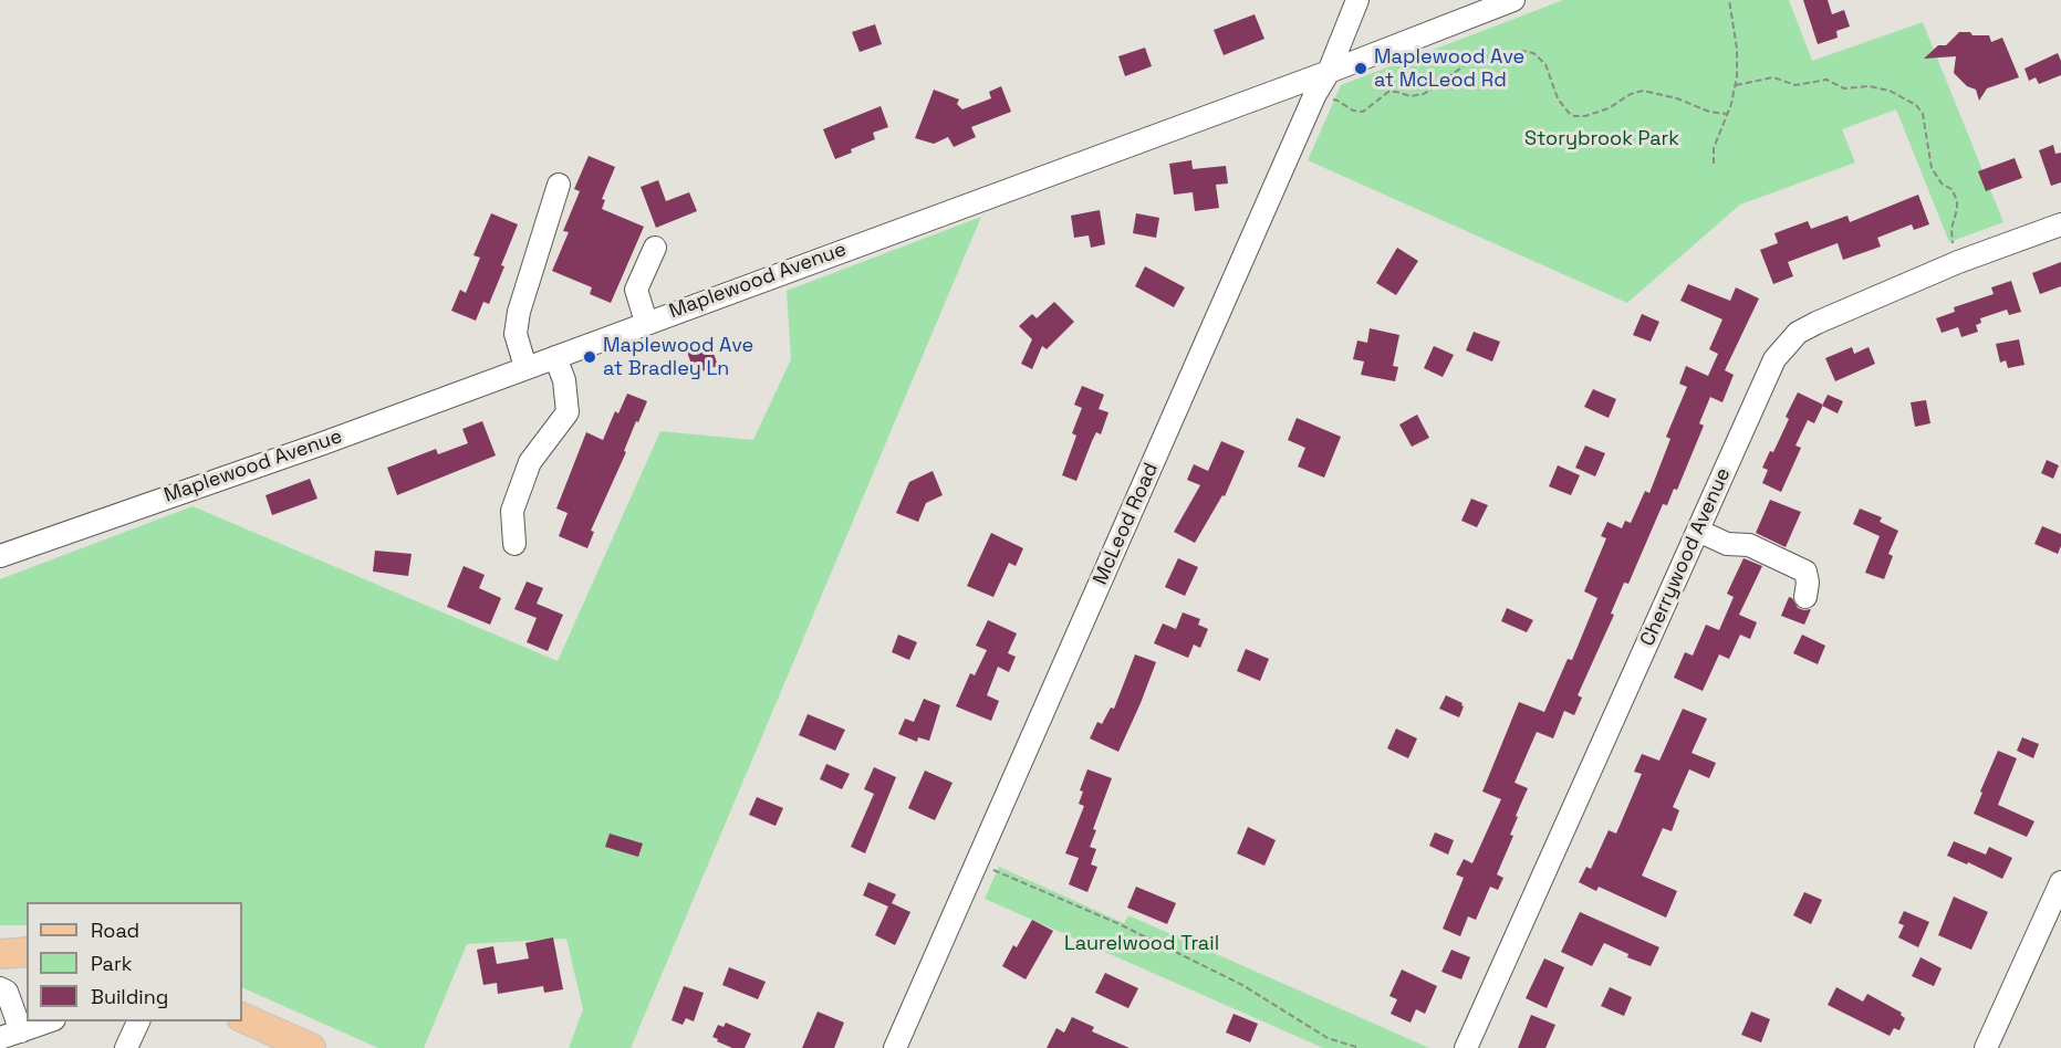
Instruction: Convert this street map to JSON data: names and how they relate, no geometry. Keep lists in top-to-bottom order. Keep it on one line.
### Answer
{"streets":{"street":["Maplewood Avenue","McLeod Road","Cherrywood Avenue"]},"crossings":[["Maplewood Avenue","McLeod Road"]],"parks":["Storybrook Park","Laurelwood Trail"],"places":["Maplewood Ave at McLeod Rd","Maplewood Ave at Bradley Ln"],"legend":["Road","Park","Building"]}
